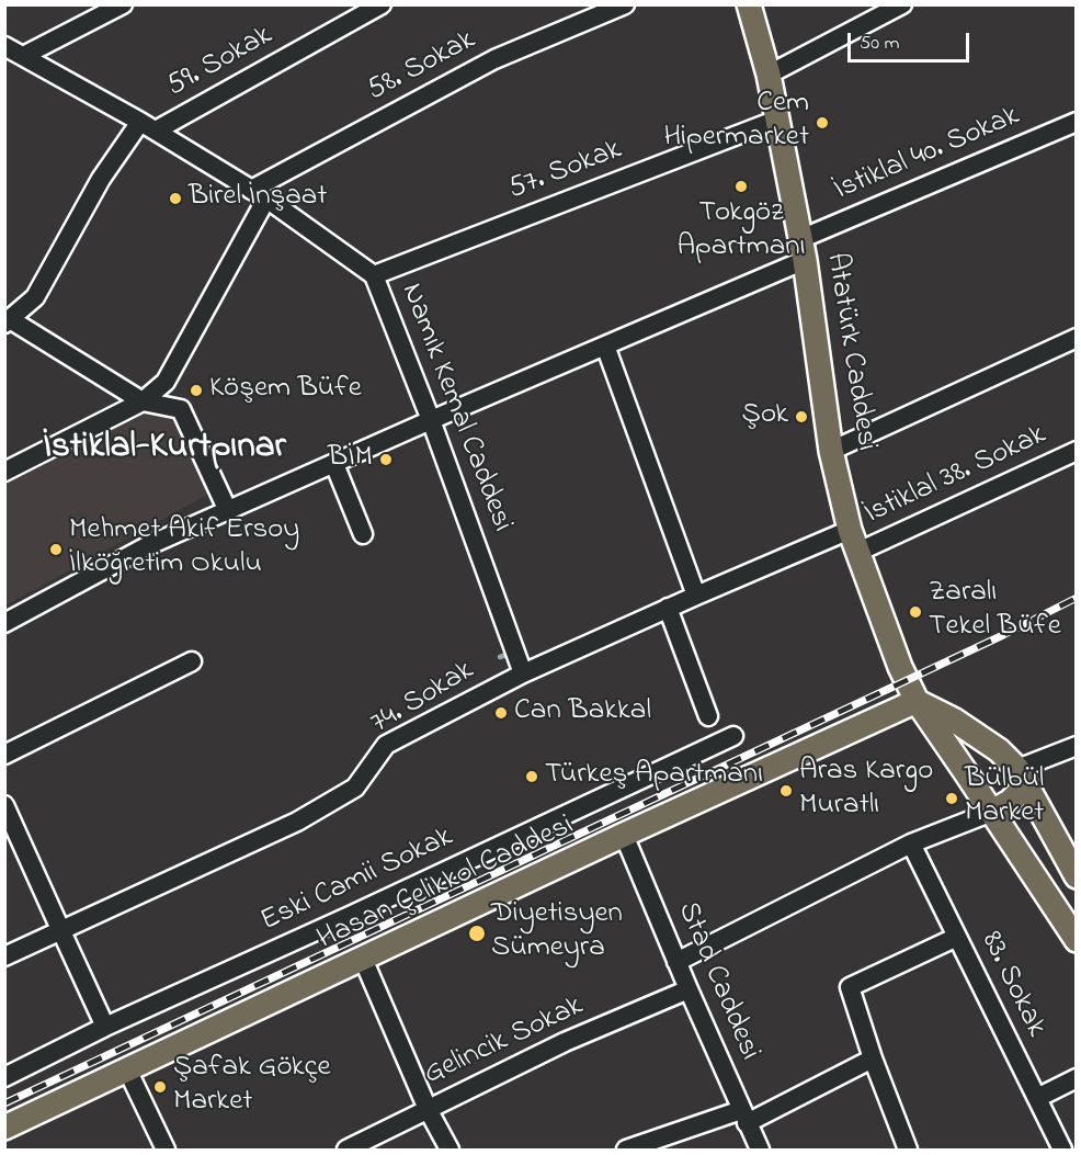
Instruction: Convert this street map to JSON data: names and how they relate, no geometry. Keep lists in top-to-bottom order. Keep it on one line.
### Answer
{"streets":{"main road":["Atatürk Caddesi","Hasan Çelikkol Caddesi"],"street":["59. Sokak","58. Sokak","İstiklal 40. Sokak","57. Sokak","Namık Kemal Caddesi","İstiklal 38. Sokak","74. Sokak","Eski Camii Sokak","Stad Caddesi","83. Sokak","Gelincik Sokak"]},"crossings":[["59. Sokak","Namık Kemal Caddesi"],["58. Sokak","Namık Kemal Caddesi"],["İstiklal 40. Sokak","Atatürk Caddesi"],["İstiklal 40. Sokak","Namık Kemal Caddesi"],["57. Sokak","Atatürk Caddesi"],["57. Sokak","Namık Kemal Caddesi"],["Atatürk Caddesi","İstiklal 38. Sokak"],["Atatürk Caddesi","74. Sokak"],["Atatürk Caddesi","Hasan Çelikkol Caddesi"],["Namık Kemal Caddesi","74. Sokak"],["Hasan Çelikkol Caddesi","Stad Caddesi"],["Stad Caddesi","Gelincik Sokak"]],"districts":["İstiklal-Kurtpınar"],"places":["Cem Hipermarket","Tokgöz Apartmanı","Birel İnşaat","Köşem Büfe","Şok","BİM","Mehmet Akif Ersoy İlköğretim Okulu","Zaralı Tekel Büfe","Can Bakkal","Türkeş Apartmanı","Aras Kargo Muratlı","Bülbül Market","Diyetisyen Sümeyra","Şafak Gökçe Market"],"scale_bar":"50 m"}
